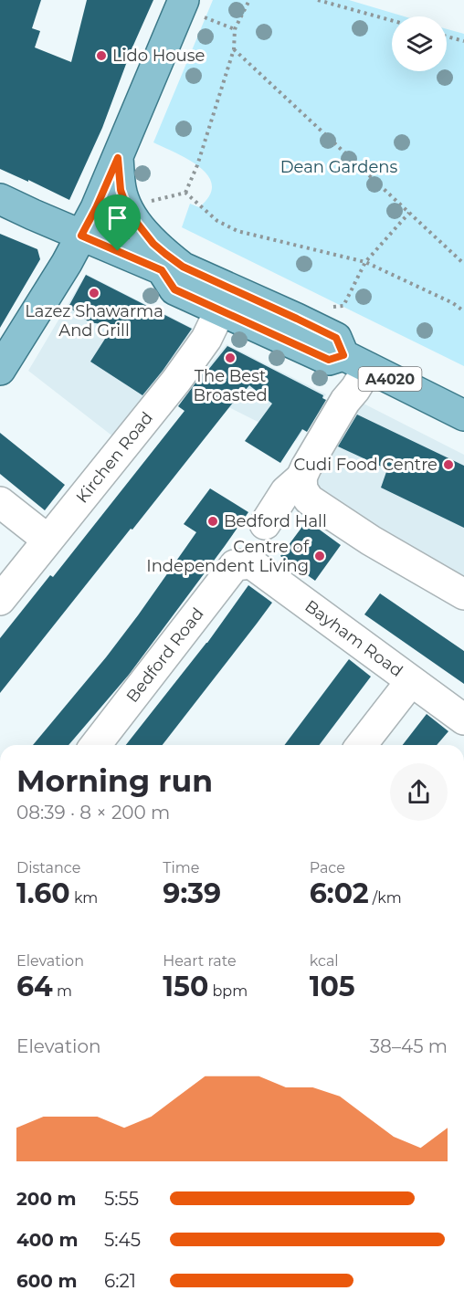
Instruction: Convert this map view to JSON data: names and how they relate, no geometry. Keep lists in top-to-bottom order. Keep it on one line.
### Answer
{"streets":{"main road":["A4020"],"street":["Kirchen Road","Bayham Road","Bedford Road"]},"crossings":[["A4020","Kirchen Road"],["Bayham Road","Bedford Road"]],"parks":["Dean Gardens"],"places":["Lido House","Lazez Shawarma And Grill","The Best Broasted","Cudi Food Centre","Bedford Hall","Centre of Independent Living"],"page":{"heading":["Morning run","08:39 · 8 × 200 m"],"stats":[["Distance","1.60 km"],["Time","9:39"],["Pace","6:02 /km"],["Elevation","64 m"],["Heart rate","150 bpm"],["kcal","105"]],"chart":["Elevation","38–45 m"],"list":[{"name":"200 m","note":"5:55"},{"name":"400 m","note":"5:45"},{"name":"600 m","note":"6:21"}]}}
